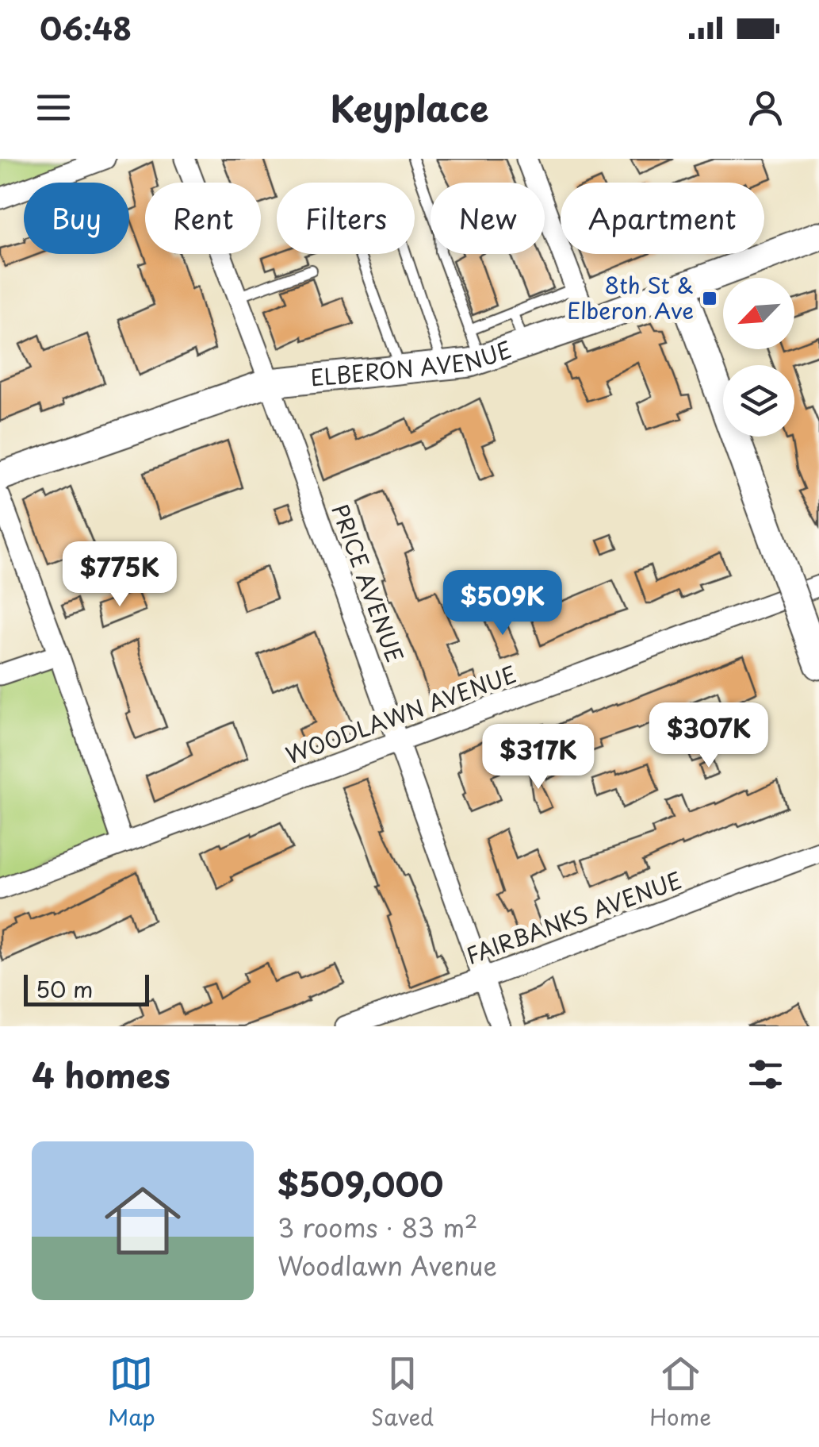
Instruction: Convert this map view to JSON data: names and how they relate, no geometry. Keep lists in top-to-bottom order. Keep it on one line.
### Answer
{"streets":{"street":["ELBERON AVENUE","PRICE AVENUE","WOODLAWN AVENUE","FAIRBANKS AVENUE"]},"crossings":[["ELBERON AVENUE","PRICE AVENUE"],["PRICE AVENUE","WOODLAWN AVENUE"],["PRICE AVENUE","FAIRBANKS AVENUE"]],"places":{"transit":["8th St & Elberon Ave"]},"scale_bar":"50 m","north":"bottom left","page":{"status":"06:48","header":"Keyplace","chip":["Buy","Rent","Filters","New","Apartment"],"price":["$775K","$509K","$307K","$317K"],"scale":"50 m","heading":"4 homes","list":[{"name":"$509,000","note":"3 rooms · 83 m² · Woodlawn Avenue"}],"tabs":["Map","Saved","Home"]}}
